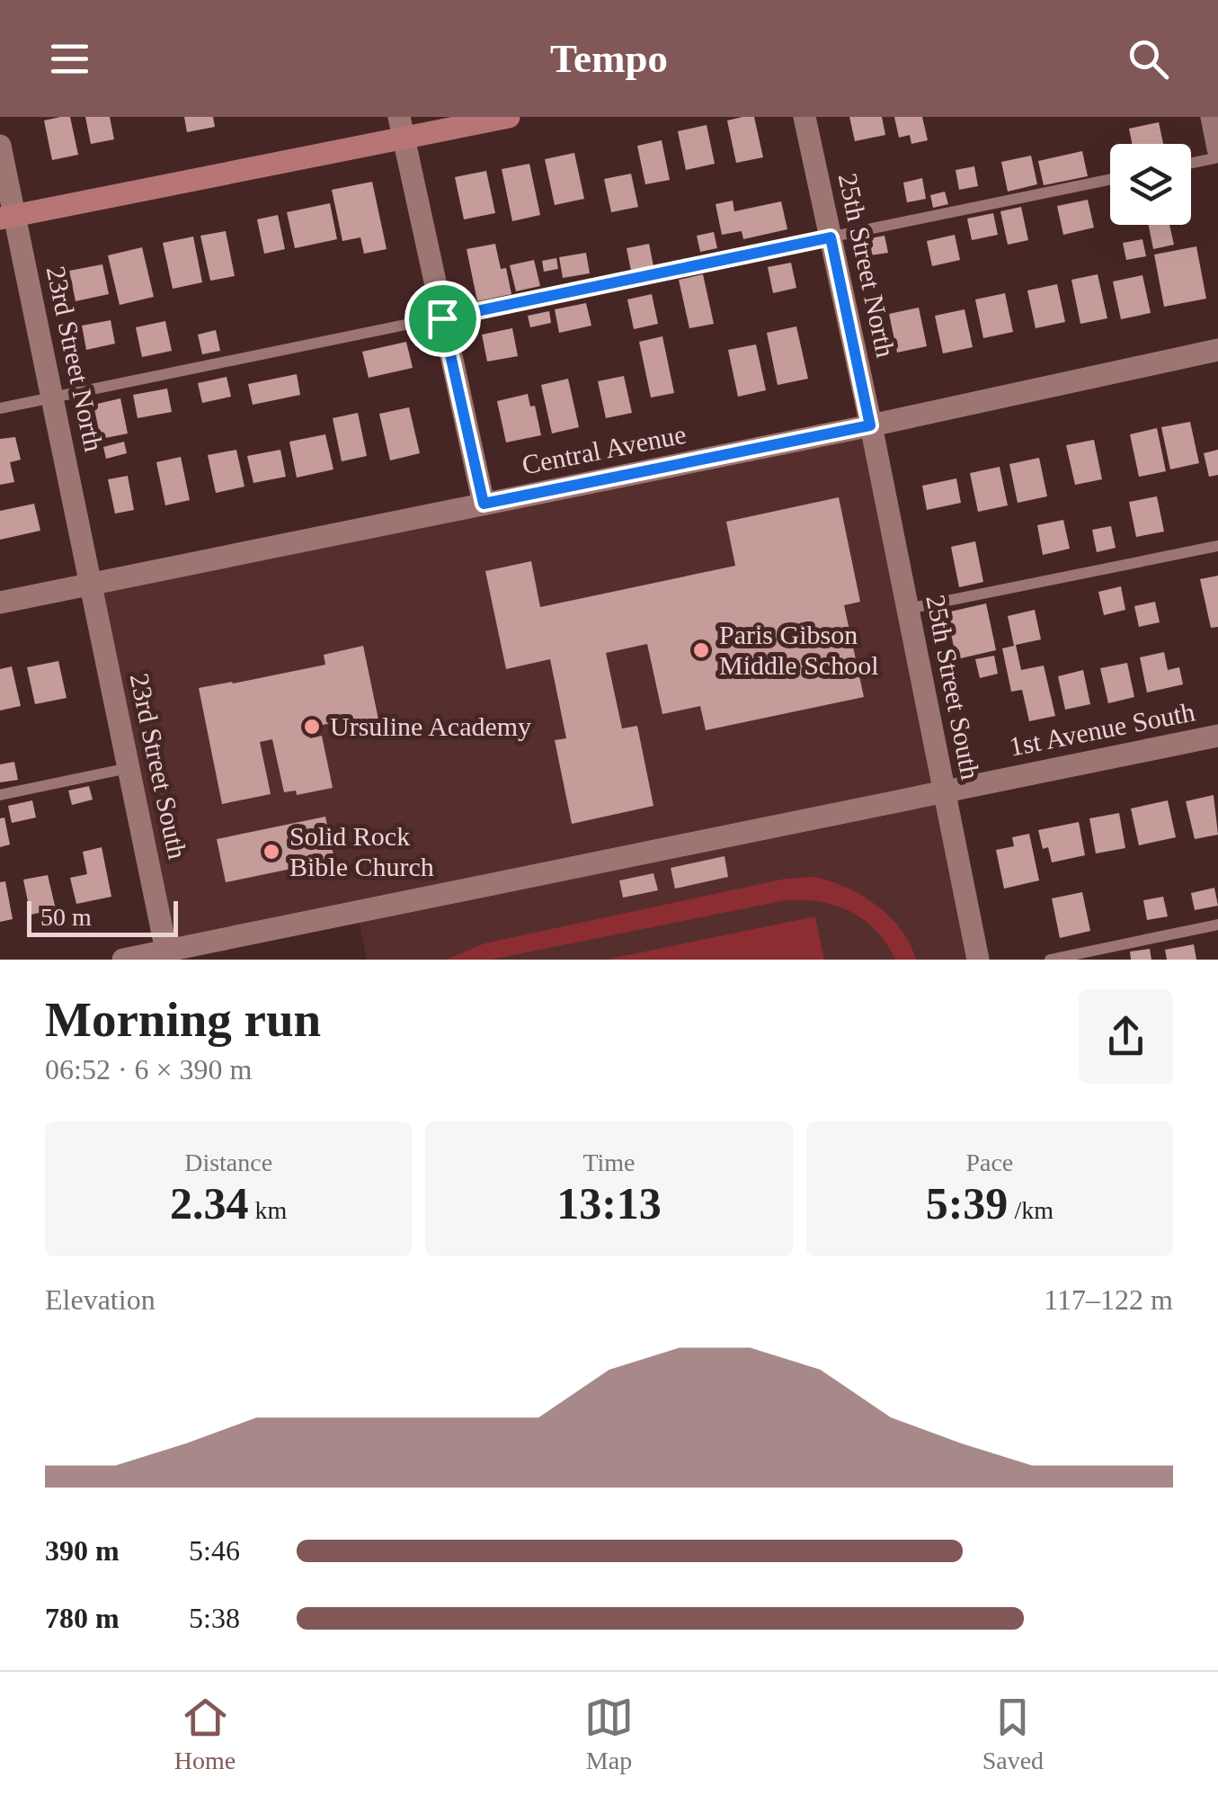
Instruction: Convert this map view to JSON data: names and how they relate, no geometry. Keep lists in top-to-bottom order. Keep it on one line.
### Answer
{"streets":{"street":["25th Street North","23rd Street North","Central Avenue","25th Street South","1st Avenue South","23rd Street South"]},"crossings":[["25th Street North","Central Avenue"],["25th Street North","25th Street South"],["23rd Street North","Central Avenue"],["23rd Street North","23rd Street South"],["Central Avenue","25th Street South"],["Central Avenue","23rd Street South"],["25th Street South","1st Avenue South"],["1st Avenue South","23rd Street South"]],"places":["Paris Gibson Middle School","Ursuline Academy","Solid Rock Bible Church"],"scale_bar":"50 m","page":{"header":"Tempo","scale":"50 m","heading":["Morning run","06:52 · 6 × 390 m"],"stats":[["Distance","2.34 km"],["Time","13:13"],["Pace","5:39 /km"]],"chart":["Elevation","117–122 m"],"list":[{"name":"390 m","note":"5:46"},{"name":"780 m","note":"5:38"}],"tabs":["Home","Map","Saved"]}}
